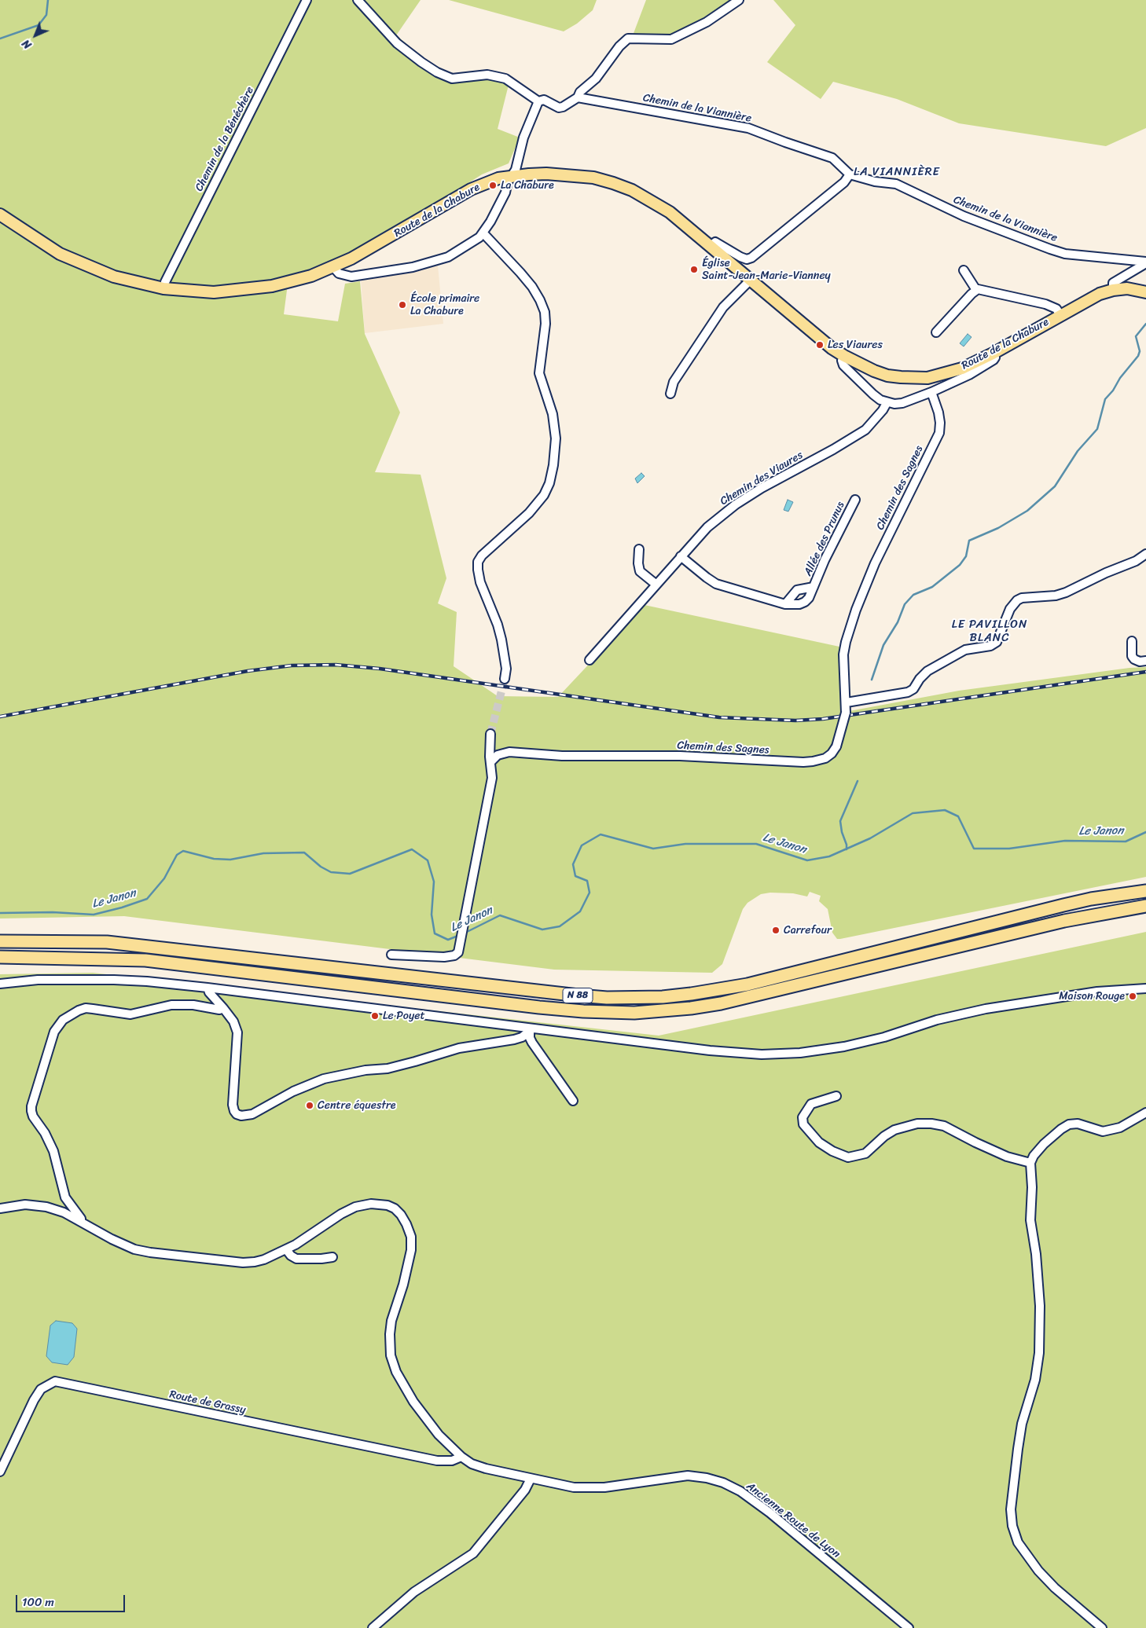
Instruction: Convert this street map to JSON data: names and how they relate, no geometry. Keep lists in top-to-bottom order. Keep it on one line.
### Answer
{"streets":{"highway":["N 88"],"main road":["Route de la Chabure"],"street":["Chemin de la Viannière","Chemin de la Bénéchère","Chemin des Viaures","Chemin des Sagnes","Allée des Prunus","Route de Grassy","Ancienne Route de Lyon"]},"crossings":[["Chemin de la Bénéchère","Route de la Chabure"],["Chemin des Viaures","Allée des Prunus"],["Route de Grassy","Ancienne Route de Lyon"]],"districts":["LA VIANNIÈRE","LE PAVILLON BLANC"],"water":["Le Janon"],"places":["La Chabure","Église Saint-Jean-Marie-Vianney","École primaire La Chabure","Les Viaures","Carrefour","Maison Rouge","Le Poyet","Centre équestre"],"scale_bar":"100 m","north":"bottom left"}
